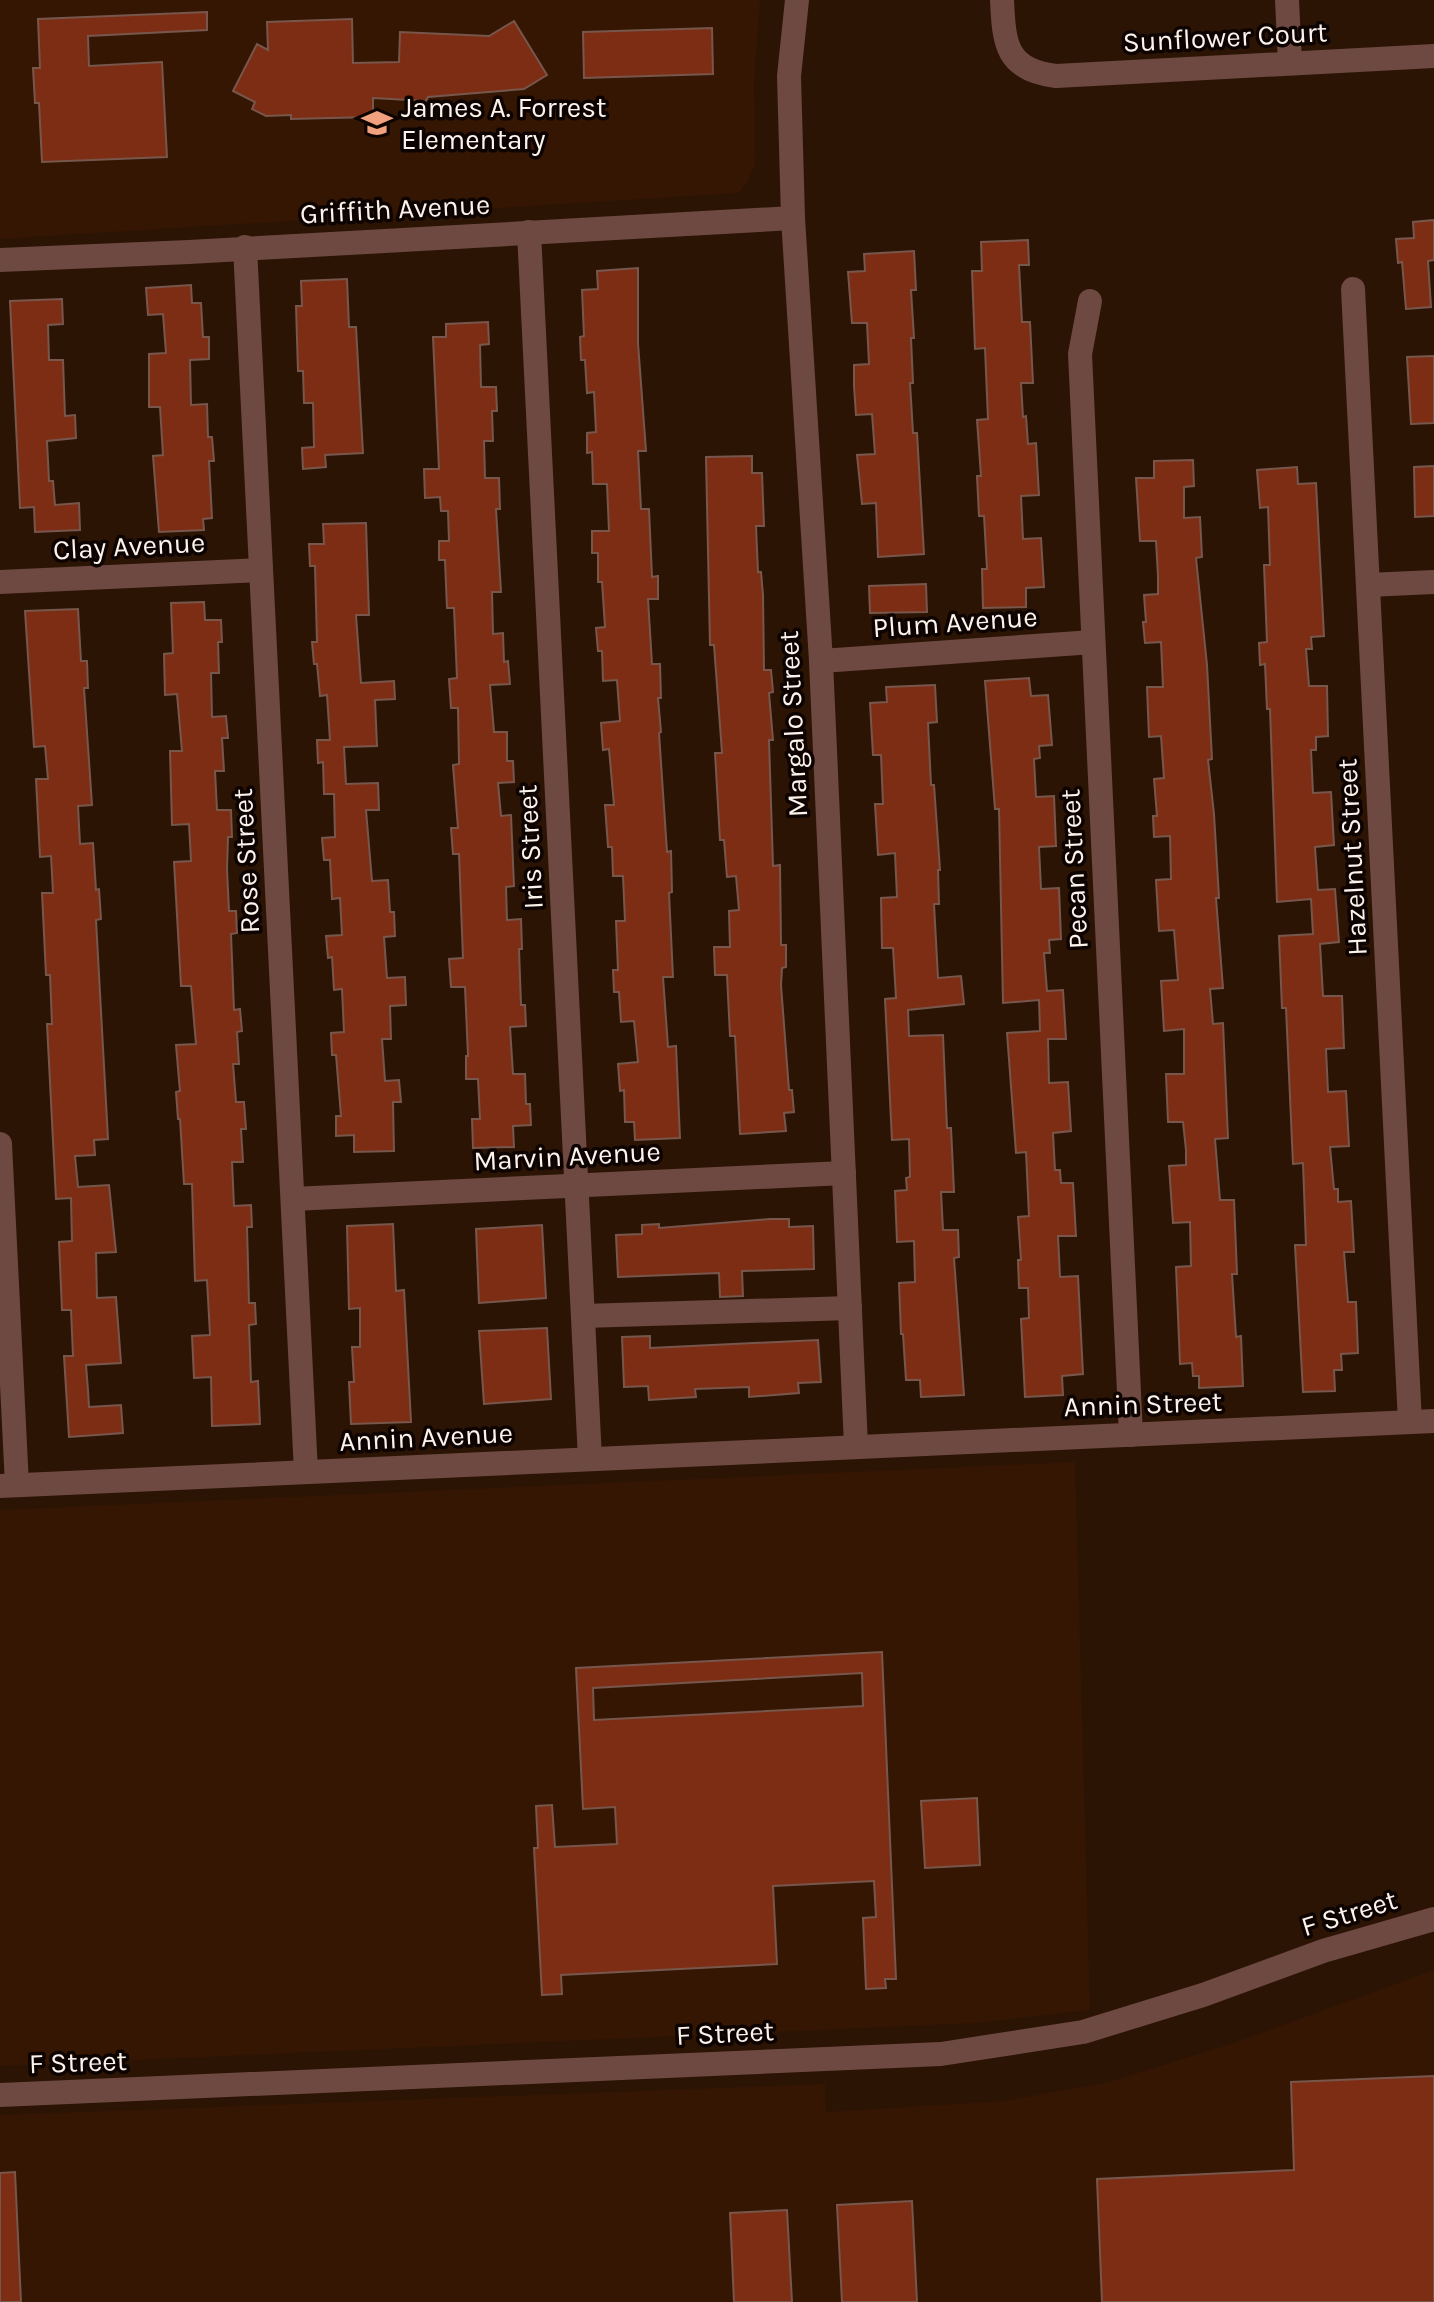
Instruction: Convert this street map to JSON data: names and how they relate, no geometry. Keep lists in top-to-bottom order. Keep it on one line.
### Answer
{"streets":{"street":["Sunflower Court","Griffith Avenue","Clay Avenue","Plum Avenue","Margalo Street","Iris Street","Hazelnut Street","Rose Street","Pecan Street","Marvin Avenue","Annin Street","Annin Avenue","F Street"]},"crossings":[["Griffith Avenue","Margalo Street"],["Griffith Avenue","Iris Street"],["Griffith Avenue","Rose Street"],["Clay Avenue","Rose Street"],["Plum Avenue","Margalo Street"],["Plum Avenue","Pecan Street"],["Margalo Street","Marvin Avenue"],["Margalo Street","Annin Street"],["Margalo Street","Annin Avenue"],["Iris Street","Marvin Avenue"],["Iris Street","Annin Avenue"],["Hazelnut Street","Annin Street"],["Rose Street","Marvin Avenue"],["Rose Street","Annin Avenue"],["Pecan Street","Annin Street"],["Annin Street","Annin Avenue"]],"places":{"school or university":["James A. Forrest Elementary"]}}
